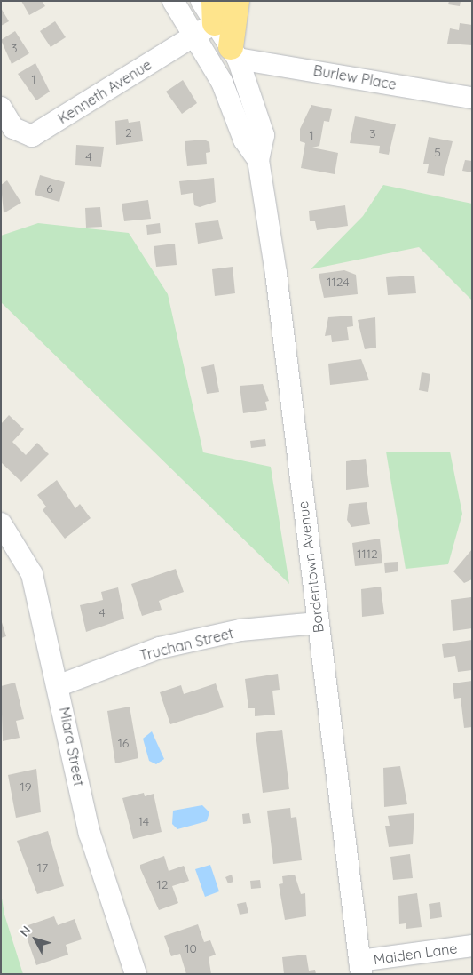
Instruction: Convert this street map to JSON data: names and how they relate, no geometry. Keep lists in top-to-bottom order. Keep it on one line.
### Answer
{"streets":{"street":["Burlew Place","Kenneth Avenue","Bordentown Avenue","Truchan Street","Miara Street","Maiden Lane"]},"crossings":[["Burlew Place","Bordentown Avenue"],["Kenneth Avenue","Bordentown Avenue"],["Bordentown Avenue","Truchan Street"],["Bordentown Avenue","Maiden Lane"],["Truchan Street","Miara Street"]],"house_numbers":["3","1","2","3","1","5","4","6","1124","1112","4","16","19","14","17","12","10"],"north":"top left"}
